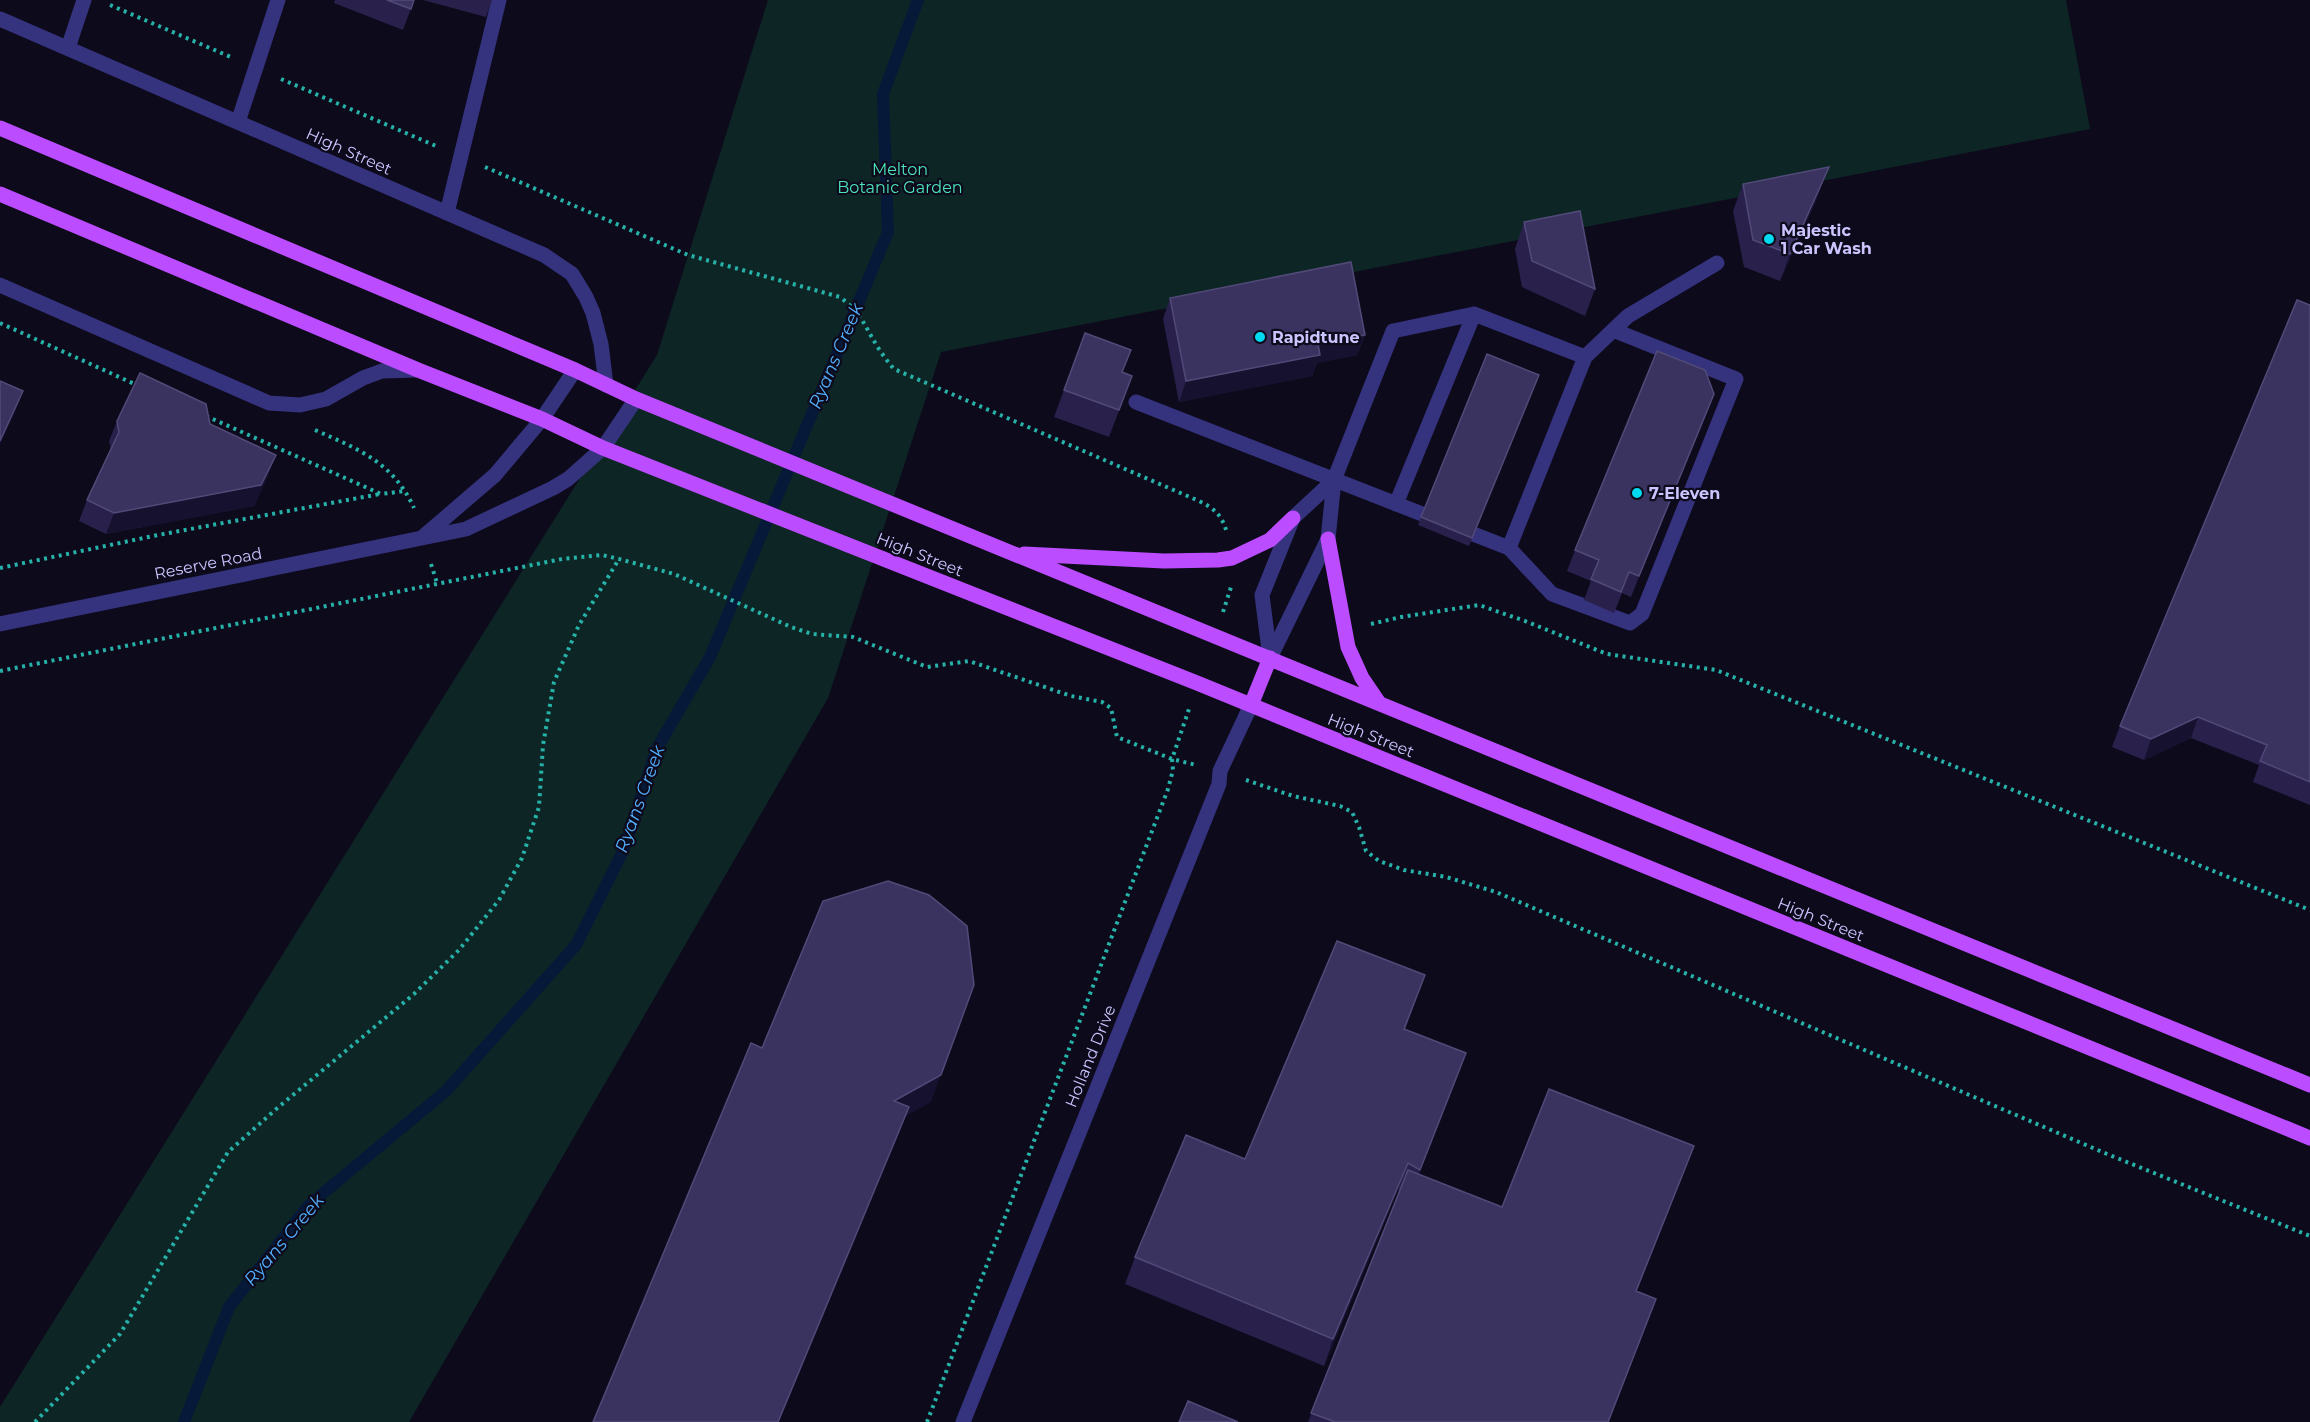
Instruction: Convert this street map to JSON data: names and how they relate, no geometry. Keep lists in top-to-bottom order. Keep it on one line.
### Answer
{"streets":{"main road":["High Street"],"street":["Reserve Road","Holland Drive"]},"crossings":[["High Street","Reserve Road"],["High Street","Holland Drive"]],"water":["Ryans Creek"],"parks":["Melton Botanic Garden"],"places":["Majestic 1 Car Wash","Rapidtune","7-Eleven"]}
